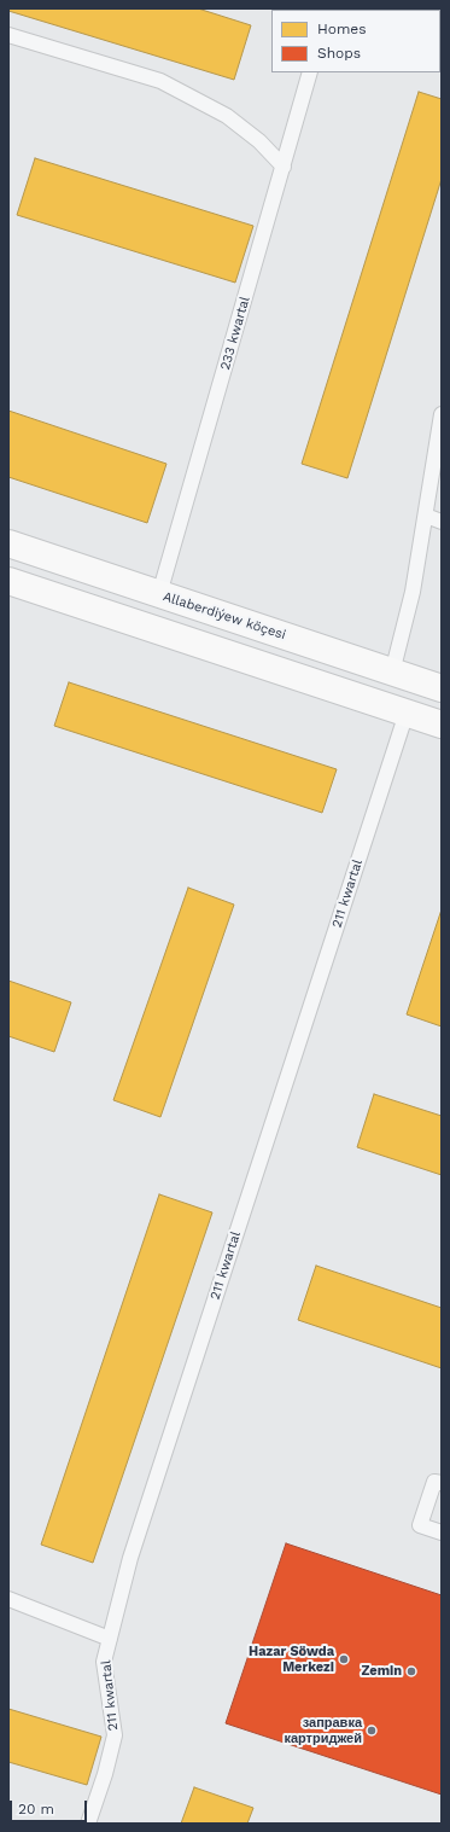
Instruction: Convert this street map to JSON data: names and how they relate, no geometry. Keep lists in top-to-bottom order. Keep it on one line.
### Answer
{"streets":{"street":["Allaberdiýew köçesi"],"lane":["233 kwartal","211 kwartal"]},"crossings":[["233 kwartal","Allaberdiýew köçesi"]],"places":["Hazar Söwda Merkezi","Zemin","заправка картриджей"],"legend":["Homes","Shops"],"scale_bar":"20 m"}
